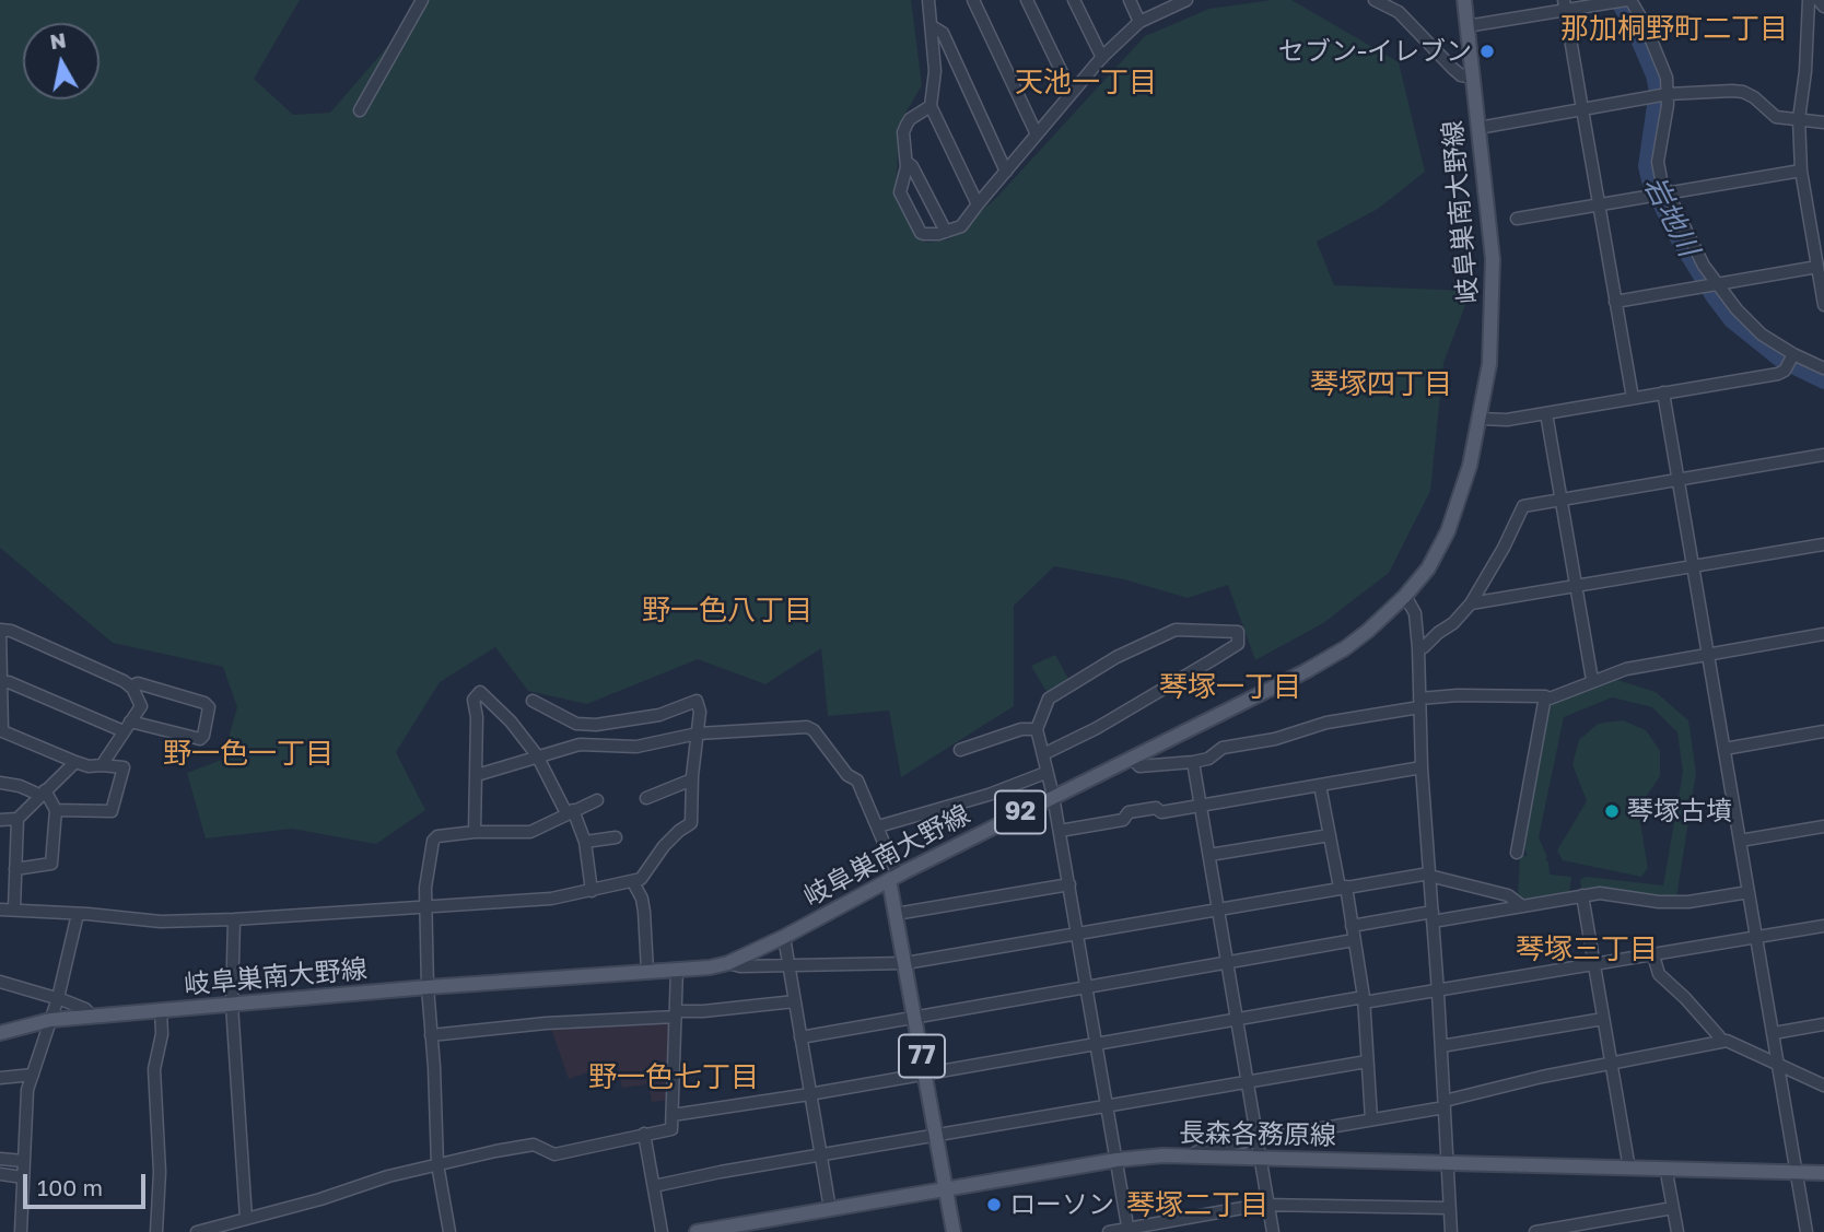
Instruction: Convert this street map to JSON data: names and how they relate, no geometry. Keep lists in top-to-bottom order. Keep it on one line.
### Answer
{"streets":{"main road":["岐阜巣南大野線","92","77","長森各務原線"]},"crossings":[["岐阜巣南大野線","77"],["77","長森各務原線"]],"districts":["那加桐野町二丁目","天池一丁目","琴塚四丁目","野一色八丁目","琴塚一丁目","野一色一丁目","琴塚三丁目","野一色七丁目","琴塚二丁目"],"water":["岩地川"],"places":["セブン-イレブン","琴塚古墳","ローソン"],"scale_bar":"100 m","north":"top"}
